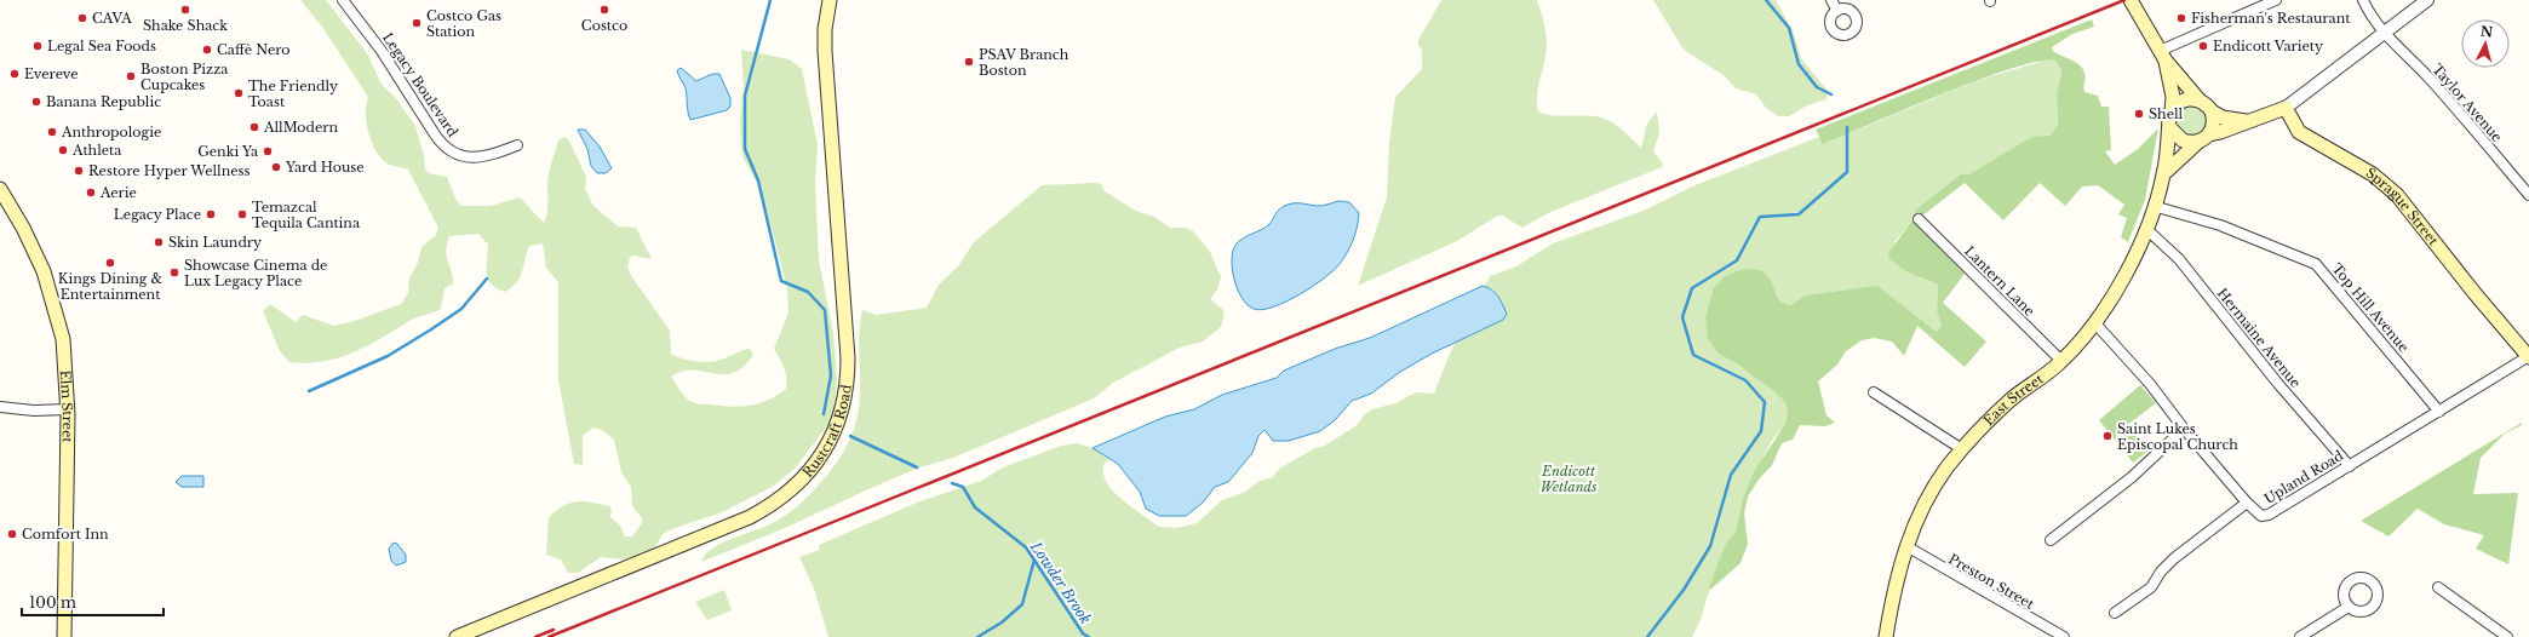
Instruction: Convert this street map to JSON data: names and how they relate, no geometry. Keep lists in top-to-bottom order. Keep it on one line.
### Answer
{"streets":{"main road":["Sprague Street","East Street","Elm Street","Rustcraft Road"],"street":["Legacy Boulevard","Taylor Avenue","Lantern Lane","Top Hill Avenue","Hermaine Avenue","Upland Road","Preston Street"]},"crossings":[["Sprague Street","Upland Road"],["Lantern Lane","East Street"],["Top Hill Avenue","East Street"],["Top Hill Avenue","Upland Road"],["Hermaine Avenue","East Street"],["Hermaine Avenue","Upland Road"],["East Street","Upland Road"],["East Street","Preston Street"]],"water":["Lowder Brook"],"parks":["Endicott Wetlands"],"places":["Shake Shack","Costco","CAVA","Fisherman's Restaurant","Costco Gas Station","Legal Sea Foods","Endicott Variety","Caffè Nero","PSAV Branch Boston","Evereve","Boston Pizza Cupcakes","The Friendly Toast","Banana Republic","Shell","AllModern","Anthropologie","Athleta","Genki Ya","Yard House","Restore Hyper Wellness","Aerie","Legacy Place","Temazcal Tequila Cantina","Skin Laundry","Kings Dining & Entertainment","Showcase Cinema de Lux Legacy Place","Saint Lukes Episcopal Church","Comfort Inn"],"scale_bar":"100 m","north":"top"}
